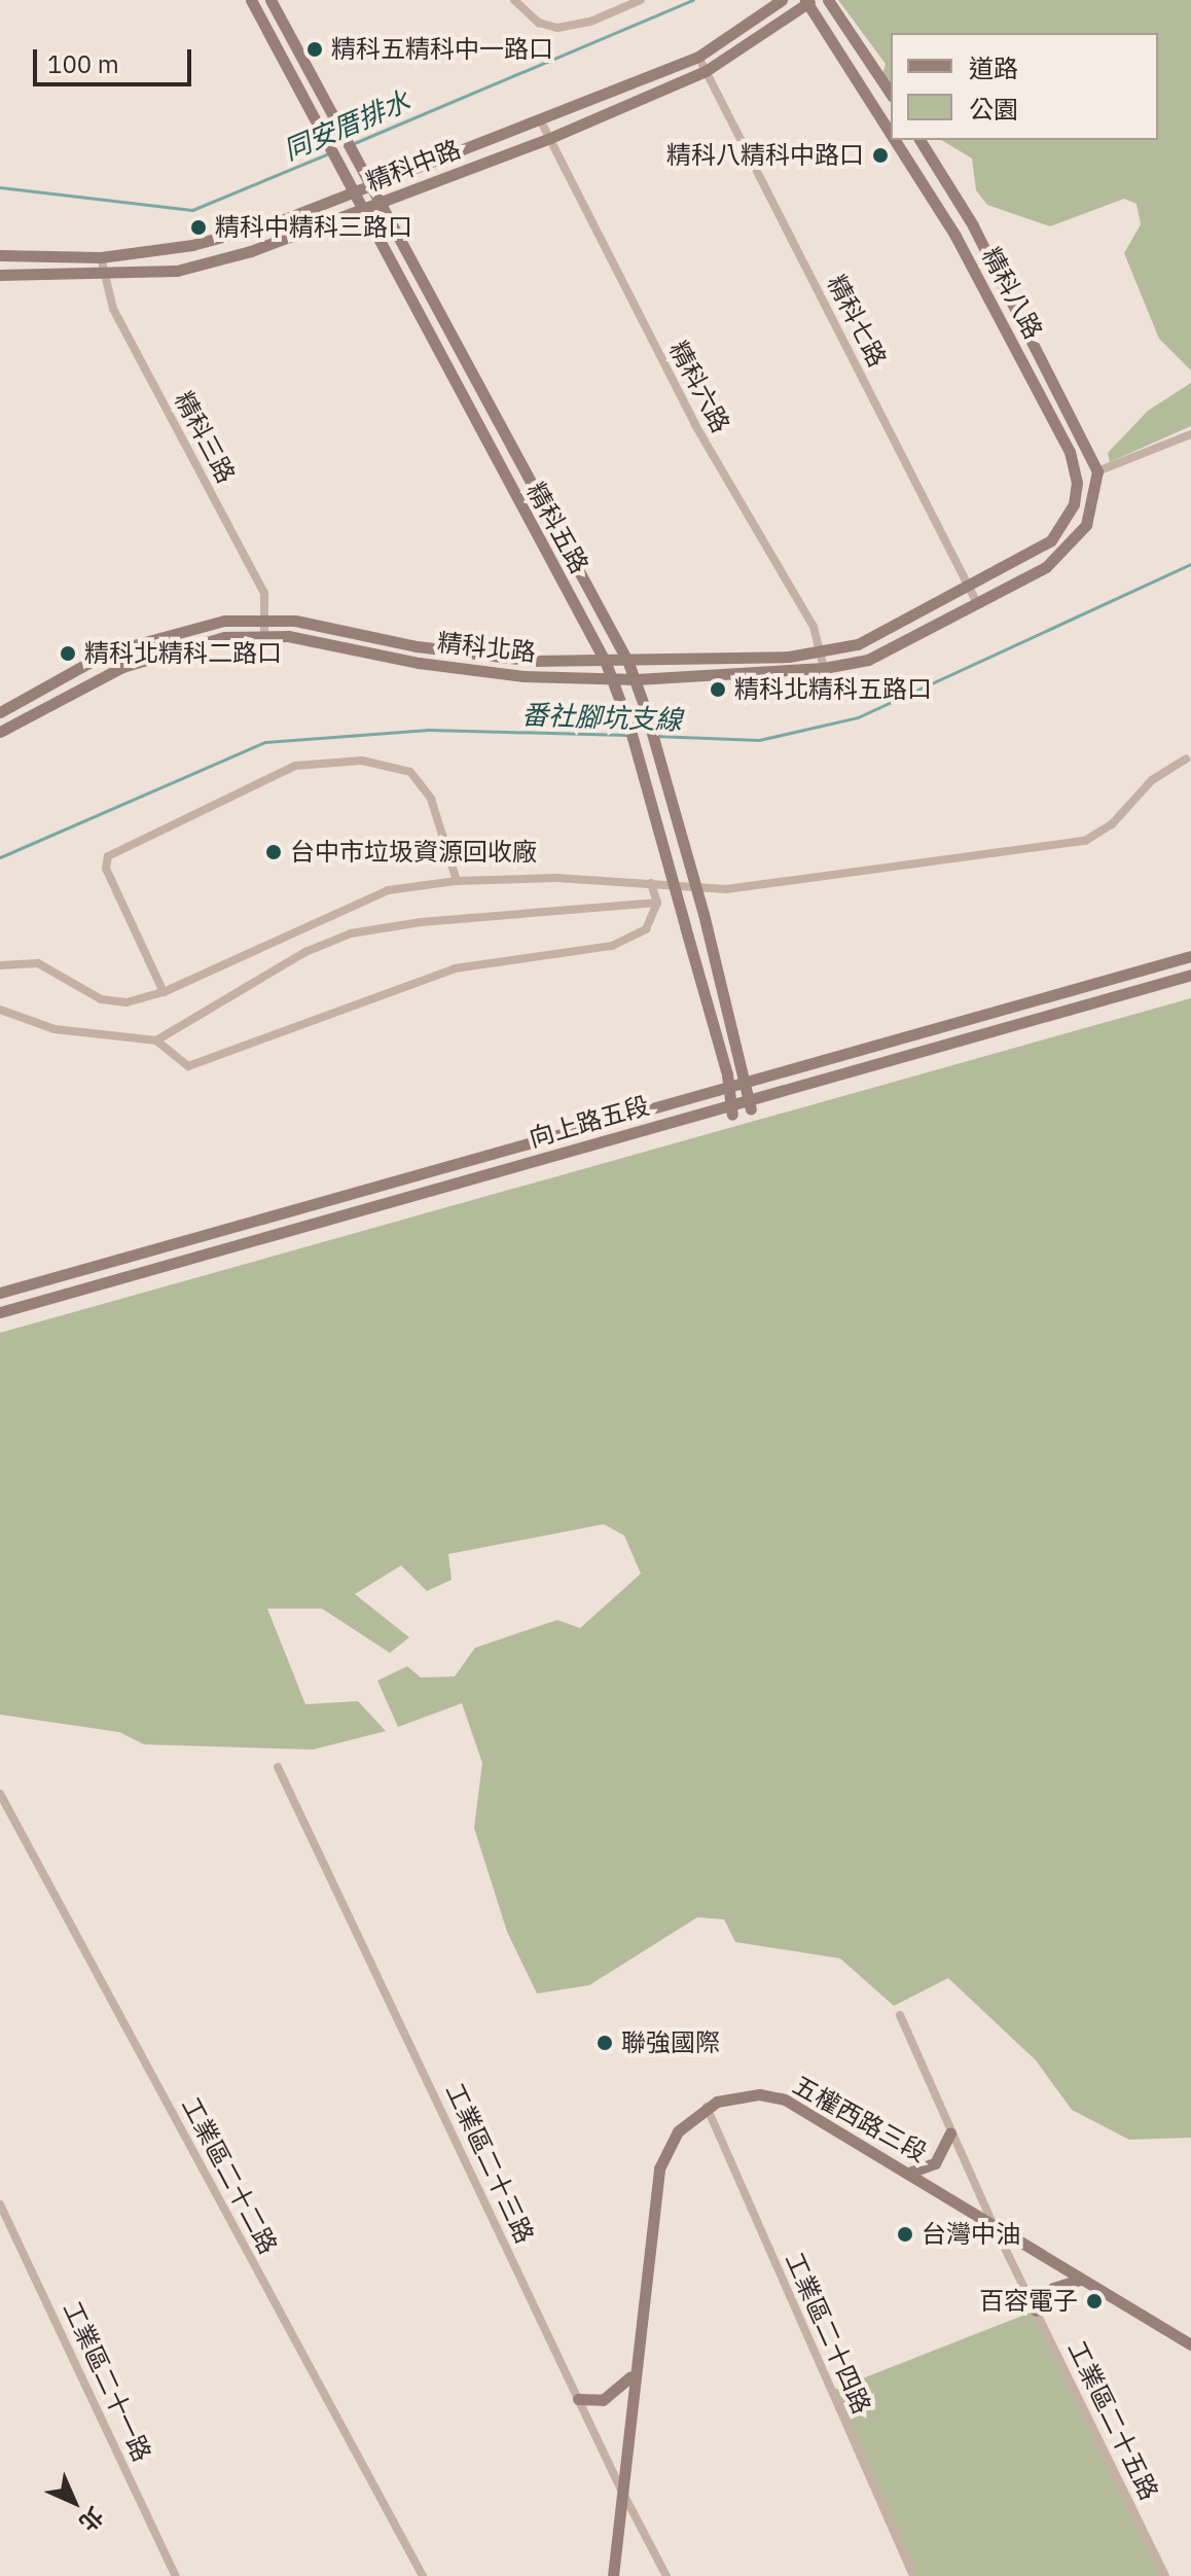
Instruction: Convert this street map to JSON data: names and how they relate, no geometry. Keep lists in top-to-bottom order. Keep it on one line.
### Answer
{"streets":{"street":["精科中路","精科八路","精科七路","精科六路","精科三路","精科五路","精科北路","向上路五段","五權西路三段","工業區二十三路","工業區二十二路","工業區二十四路","工業區二十一路","工業區二十五路"]},"crossings":[["精科中路","精科八路"],["精科中路","精科七路"],["精科中路","精科六路"],["精科中路","精科三路"],["精科中路","精科五路"],["精科八路","精科七路"],["精科八路","精科北路"],["精科七路","精科北路"],["精科六路","精科北路"],["精科三路","精科北路"],["精科五路","精科北路"],["精科五路","向上路五段"],["五權西路三段","工業區二十三路"],["五權西路三段","工業區二十四路"],["五權西路三段","工業區二十五路"]],"water":["同安厝排水","番社腳坑支線"],"places":["精科五精科中一路口","精科八精科中路口","精科中精科三路口","精科北精科二路口","精科北精科五路口","台中市垃圾資源回收廠","聯強國際","台灣中油","百容電子"],"legend":["道路","公園"],"scale_bar":"100 m","north":"bottom right"}
